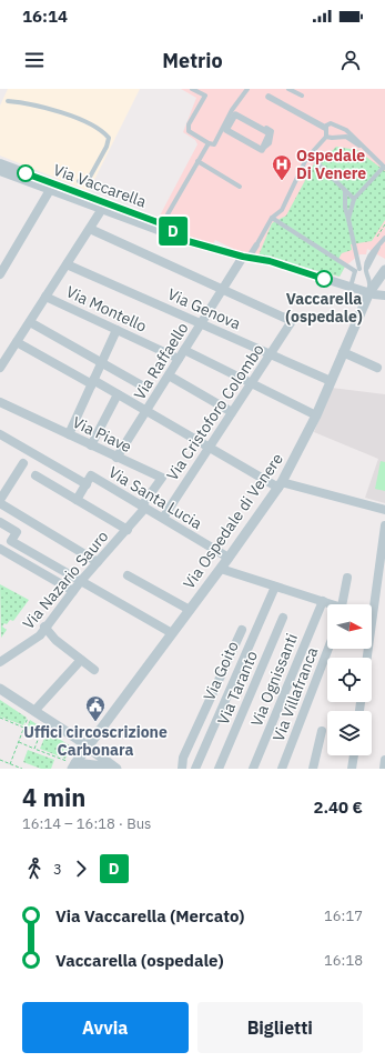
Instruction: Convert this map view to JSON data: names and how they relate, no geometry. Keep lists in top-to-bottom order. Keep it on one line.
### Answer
{"streets":{"street":["Via Vaccarella","Via Montello","Via Genova","Via Raffaello","Via Cristoforo Colombo","Via Piave","Via Santa Lucia","Via Ospedale di Venere","Via Nazario Sauro","Via Goito","Via Ognissanti","Via Taranto","Via Villafranca"]},"crossings":[["Via Vaccarella","Via Raffaello"],["Via Vaccarella","Via Ospedale di Venere"],["Via Montello","Via Raffaello"],["Via Genova","Via Raffaello"],["Via Genova","Via Cristoforo Colombo"],["Via Genova","Via Ospedale di Venere"],["Via Raffaello","Via Cristoforo Colombo"],["Via Raffaello","Via Piave"],["Via Cristoforo Colombo","Via Santa Lucia"],["Via Piave","Via Santa Lucia"],["Via Piave","Via Nazario Sauro"],["Via Santa Lucia","Via Ospedale di Venere"],["Via Santa Lucia","Via Nazario Sauro"]],"places":{"hospital":["Ospedale Di Venere"],"other":["Vaccarella (ospedale)"],"public building":["Uffici circoscrizione Carbonara"]},"lines":["bus line D"],"north":"right","page":{"status":"16:14","header":"Metrio","on_map":"D","heading":["4 min","16:14 – 16:18 · Bus","2.40 €"],"legs":["3","D"],"list":[{"name":"Via Vaccarella (Mercato)","value":"16:17"},{"name":"Vaccarella (ospedale)","value":"16:18"}],"buttons":["Avvia","Biglietti"]}}
